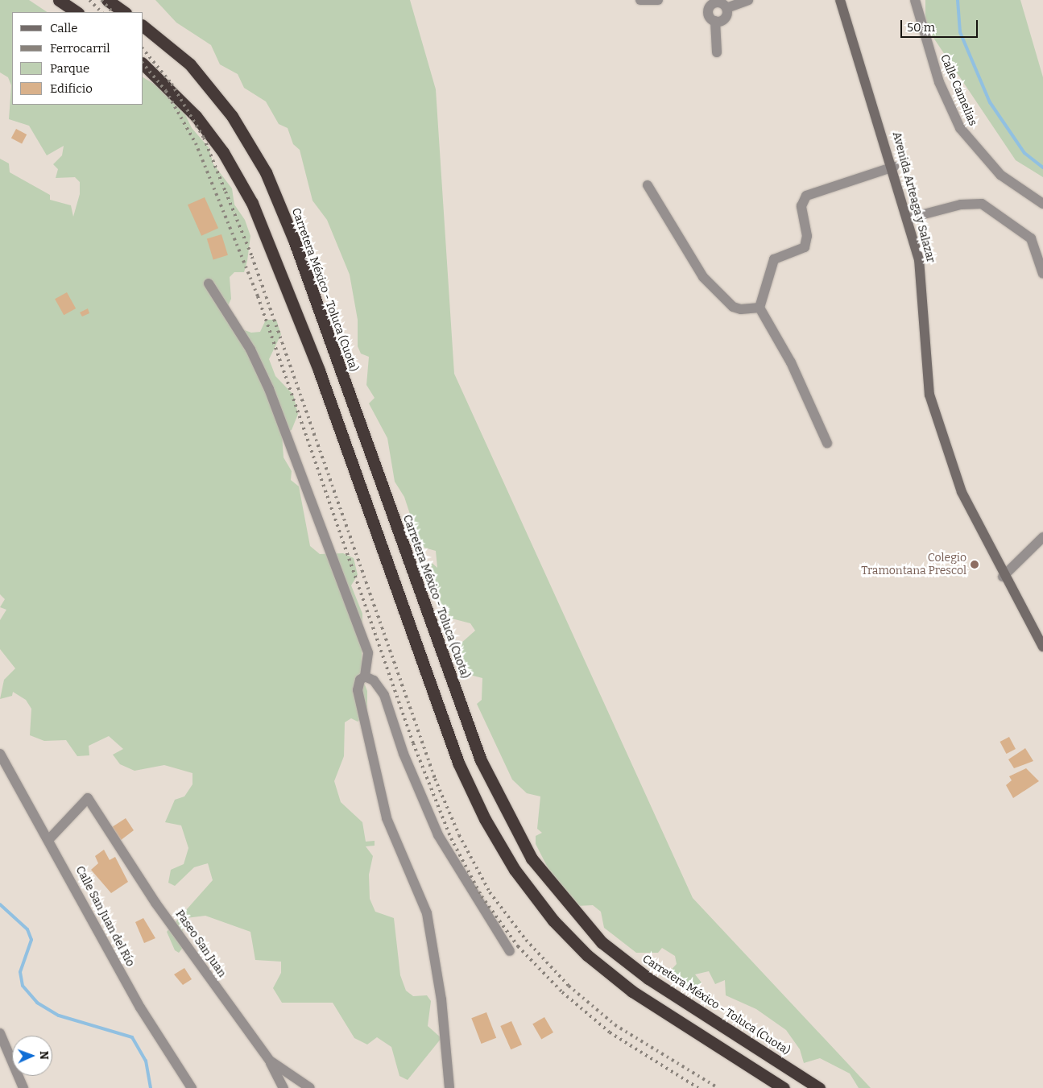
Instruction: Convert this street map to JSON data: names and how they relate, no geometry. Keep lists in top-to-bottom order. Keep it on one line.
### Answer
{"streets":{"highway":["Carretera México - Toluca (Cuota)"],"street":["Calle Camelias","Avenida Arteaga y Salazar","Calle San Juan del Río","Paseo San Juan"]},"crossings":[["Calle San Juan del Río","Paseo San Juan"]],"places":["Colegio Tramontana Prescol"],"legend":["Calle","Ferrocarril","Parque","Edificio"],"scale_bar":"50 m","north":"right"}
